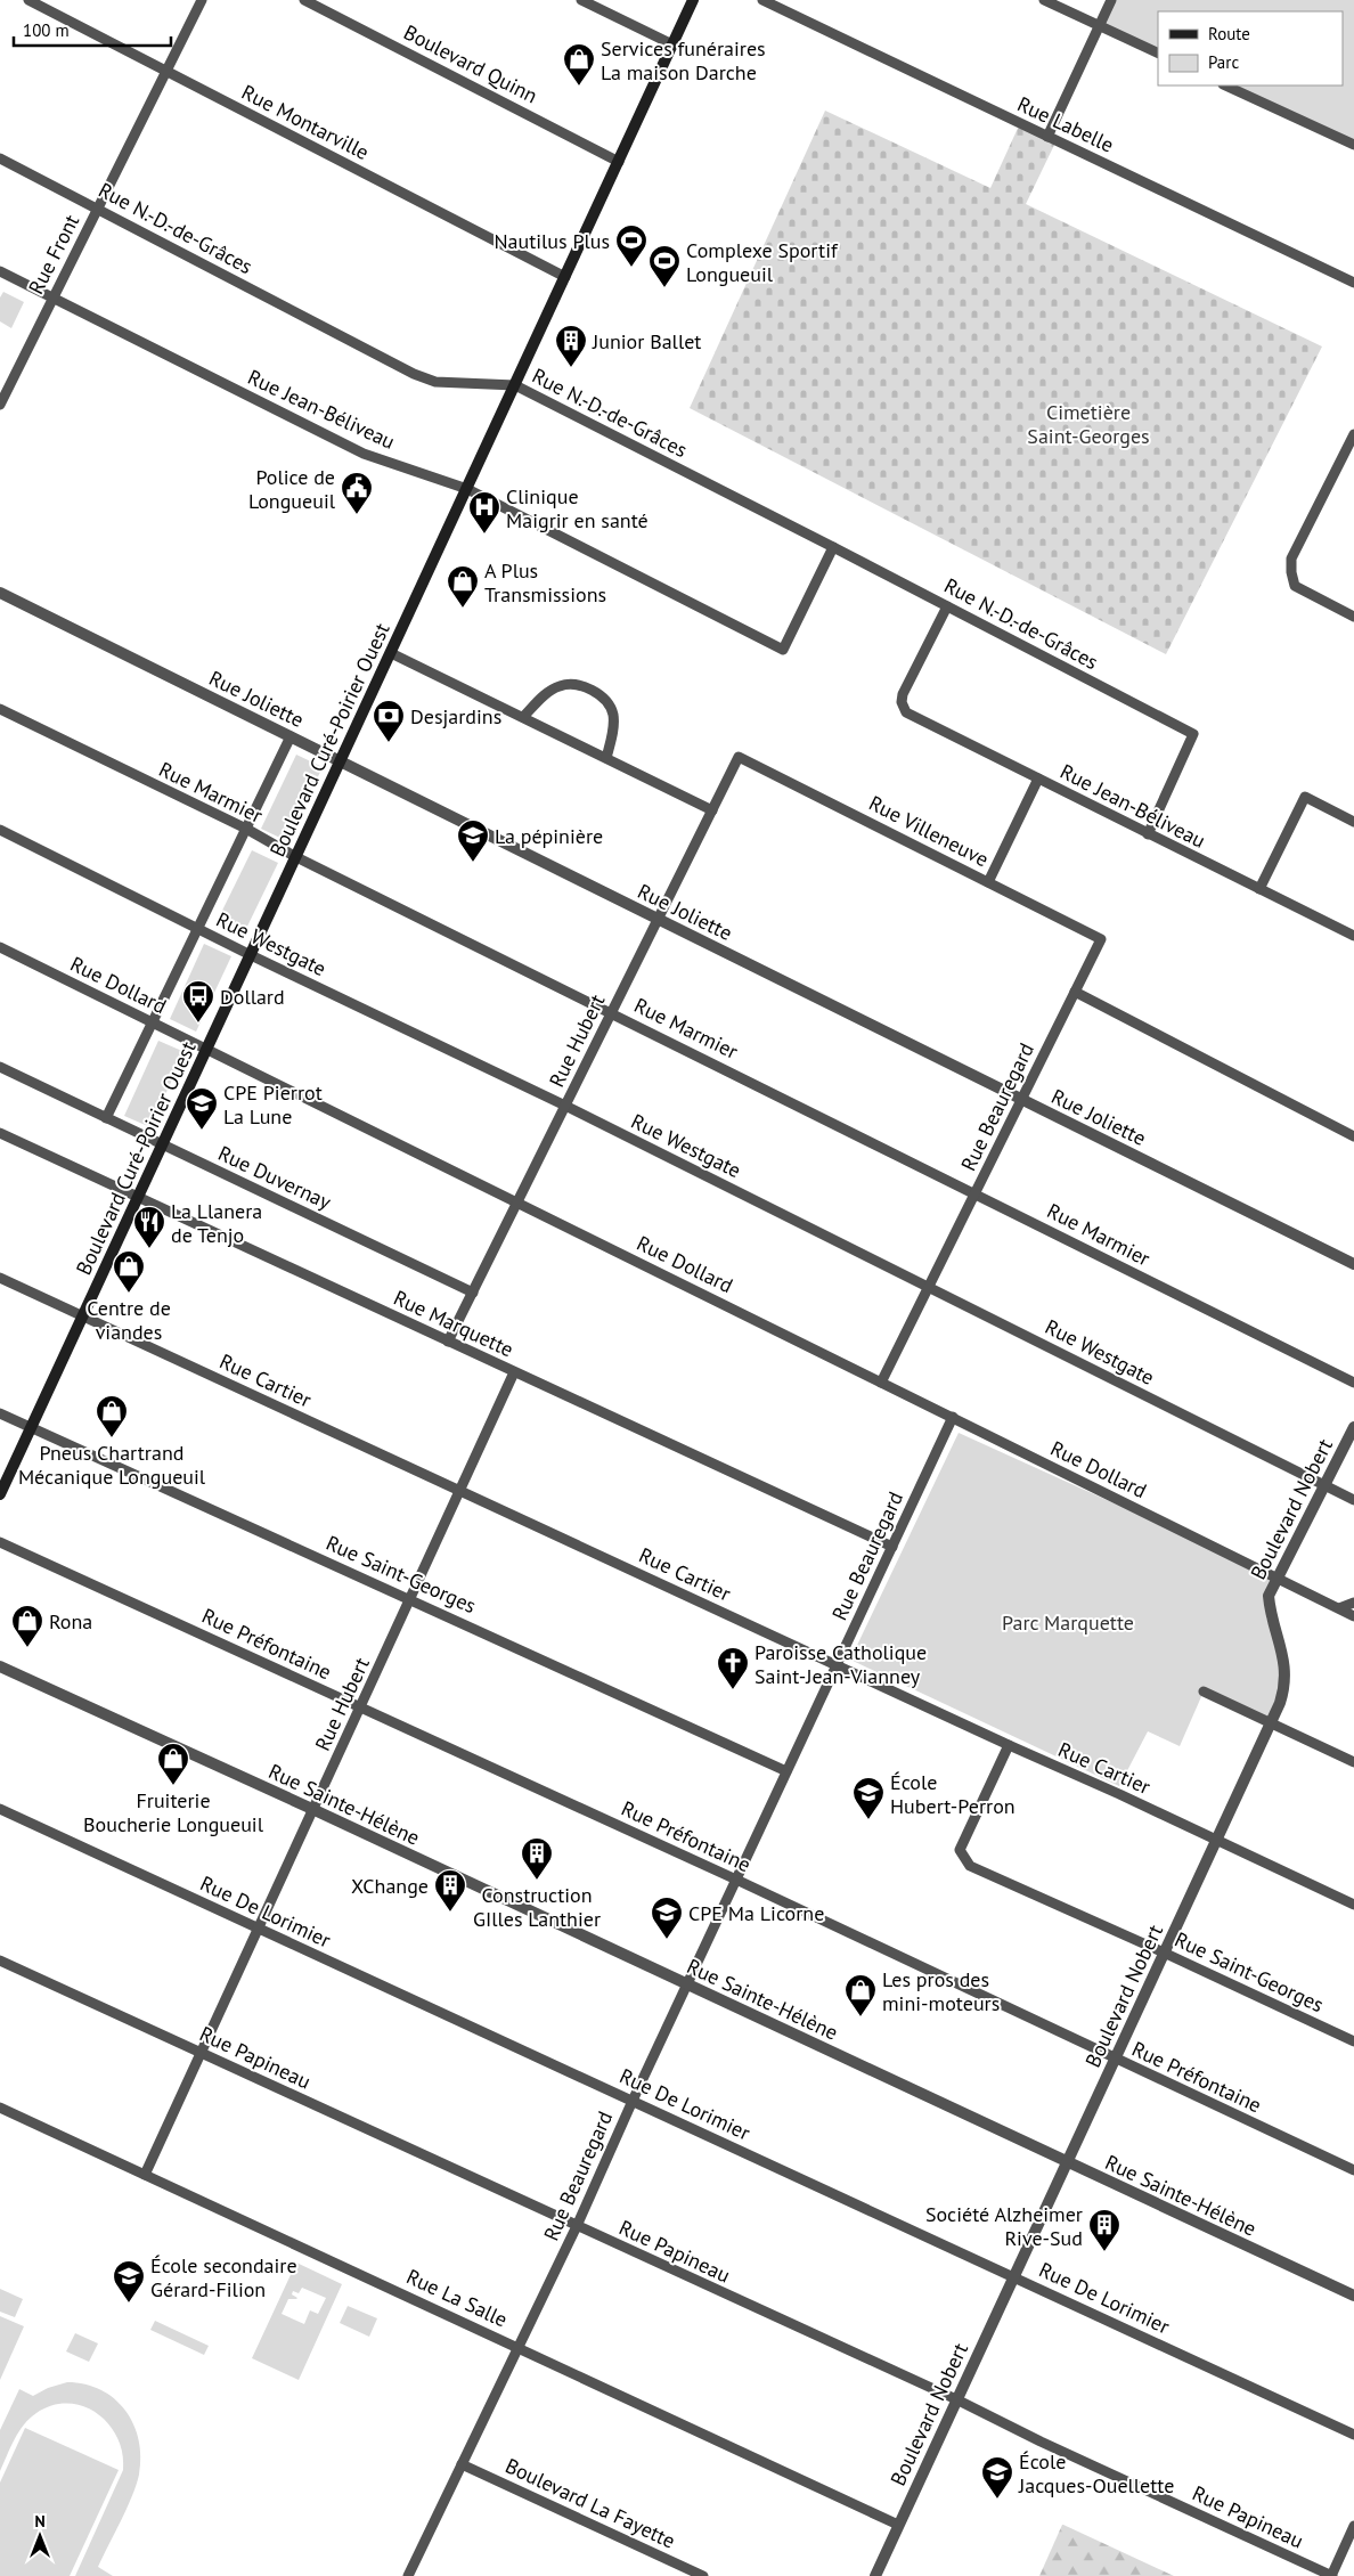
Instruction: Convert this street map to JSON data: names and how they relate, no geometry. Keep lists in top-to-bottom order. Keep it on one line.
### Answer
{"streets":{"main road":["Boulevard Curé-Poirier Ouest"],"street":["Boulevard Quinn","Rue Montarville","Rue Labelle","Rue N.-D.-de-Grâces","Rue Front","Rue Jean-Béliveau","Rue Joliette","Rue Marmier","Rue Villeneuve","Rue Westgate","Rue Dollard","Rue Hubert","Rue Beauregard","Rue Duvernay","Rue Marquette","Rue Cartier","Boulevard Nobert","Rue Saint-Georges","Rue Préfontaine","Rue Sainte-Hélène","Rue De Lorimier","Rue Papineau","Rue La Salle","Boulevard La Fayette"]},"crossings":[["Boulevard Quinn","Boulevard Curé-Poirier Ouest"],["Rue Montarville","Rue Front"],["Rue Montarville","Boulevard Curé-Poirier Ouest"],["Rue N.-D.-de-Grâces","Rue Front"],["Rue N.-D.-de-Grâces","Rue Jean-Béliveau"],["Rue N.-D.-de-Grâces","Boulevard Curé-Poirier Ouest"],["Rue Front","Rue Jean-Béliveau"],["Rue Jean-Béliveau","Boulevard Curé-Poirier Ouest"],["Rue Joliette","Boulevard Curé-Poirier Ouest"],["Rue Joliette","Rue Hubert"],["Rue Joliette","Rue Beauregard"],["Boulevard Curé-Poirier Ouest","Rue Marmier"],["Boulevard Curé-Poirier Ouest","Rue Westgate"],["Boulevard Curé-Poirier Ouest","Rue Dollard"],["Boulevard Curé-Poirier Ouest","Rue Duvernay"],["Boulevard Curé-Poirier Ouest","Rue Marquette"],["Boulevard Curé-Poirier Ouest","Rue Cartier"],["Boulevard Curé-Poirier Ouest","Rue Saint-Georges"],["Rue Marmier","Rue Hubert"],["Rue Marmier","Rue Beauregard"],["Rue Villeneuve","Rue Hubert"],["Rue Villeneuve","Rue Beauregard"],["Rue Westgate","Rue Hubert"],["Rue Westgate","Rue Beauregard"],["Rue Westgate","Boulevard Nobert"],["Rue Dollard","Rue Hubert"],["Rue Dollard","Rue Beauregard"],["Rue Dollard","Boulevard Nobert"],["Rue Hubert","Rue Duvernay"],["Rue Hubert","Rue Marquette"],["Rue Hubert","Rue Cartier"],["Rue Hubert","Rue Saint-Georges"],["Rue Hubert","Rue Préfontaine"],["Rue Hubert","Rue Sainte-Hélène"],["Rue Hubert","Rue De Lorimier"],["Rue Hubert","Rue Papineau"],["Rue Hubert","Rue La Salle"],["Rue Beauregard","Rue Marquette"],["Rue Beauregard","Rue Cartier"],["Rue Beauregard","Rue Saint-Georges"],["Rue Beauregard","Rue Préfontaine"],["Rue Beauregard","Rue Sainte-Hélène"],["Rue Beauregard","Rue De Lorimier"],["Rue Beauregard","Rue Papineau"],["Rue Beauregard","Rue La Salle"],["Rue Beauregard","Boulevard La Fayette"],["Rue Cartier","Boulevard Nobert"],["Rue Cartier","Rue Saint-Georges"],["Boulevard Nobert","Rue Saint-Georges"],["Boulevard Nobert","Rue Préfontaine"],["Boulevard Nobert","Rue Sainte-Hélène"],["Boulevard Nobert","Rue De Lorimier"],["Boulevard Nobert","Rue Papineau"],["Boulevard Nobert","Rue La Salle"]],"parks":["Cimetière Saint-Georges","Parc Marquette"],"places":{"shop":["Services funéraires La maison Darche","A Plus Transmissions","Centre de viandes","Pneus Chartrand Mécanique Longueuil","Rona","Fruiterie Boucherie Longueuil","Les pros des mini-moteurs"],"sports":["Nautilus Plus","Complexe Sportif Longueuil"],"building":["Junior Ballet","Construction GIlles Lanthier","XChange","Société Alzheimer Rive-Sud"],"public building":["Police de Longueuil"],"hospital":["Clinique Maigrir en santé"],"bank":["Desjardins"],"school or university":["La pépinière","CPE Pierrot La Lune","École Hubert-Perron","CPE Ma Licorne","École secondaire Gérard-Filion","École Jacques-Ouellette"],"bus stop":["Dollard"],"restaurant":["La Llanera de Tenjo"],"church":["Paroisse Catholique Saint-Jean-Vianney"]},"legend":["Route","Parc"],"scale_bar":"100 m","north":"top"}
